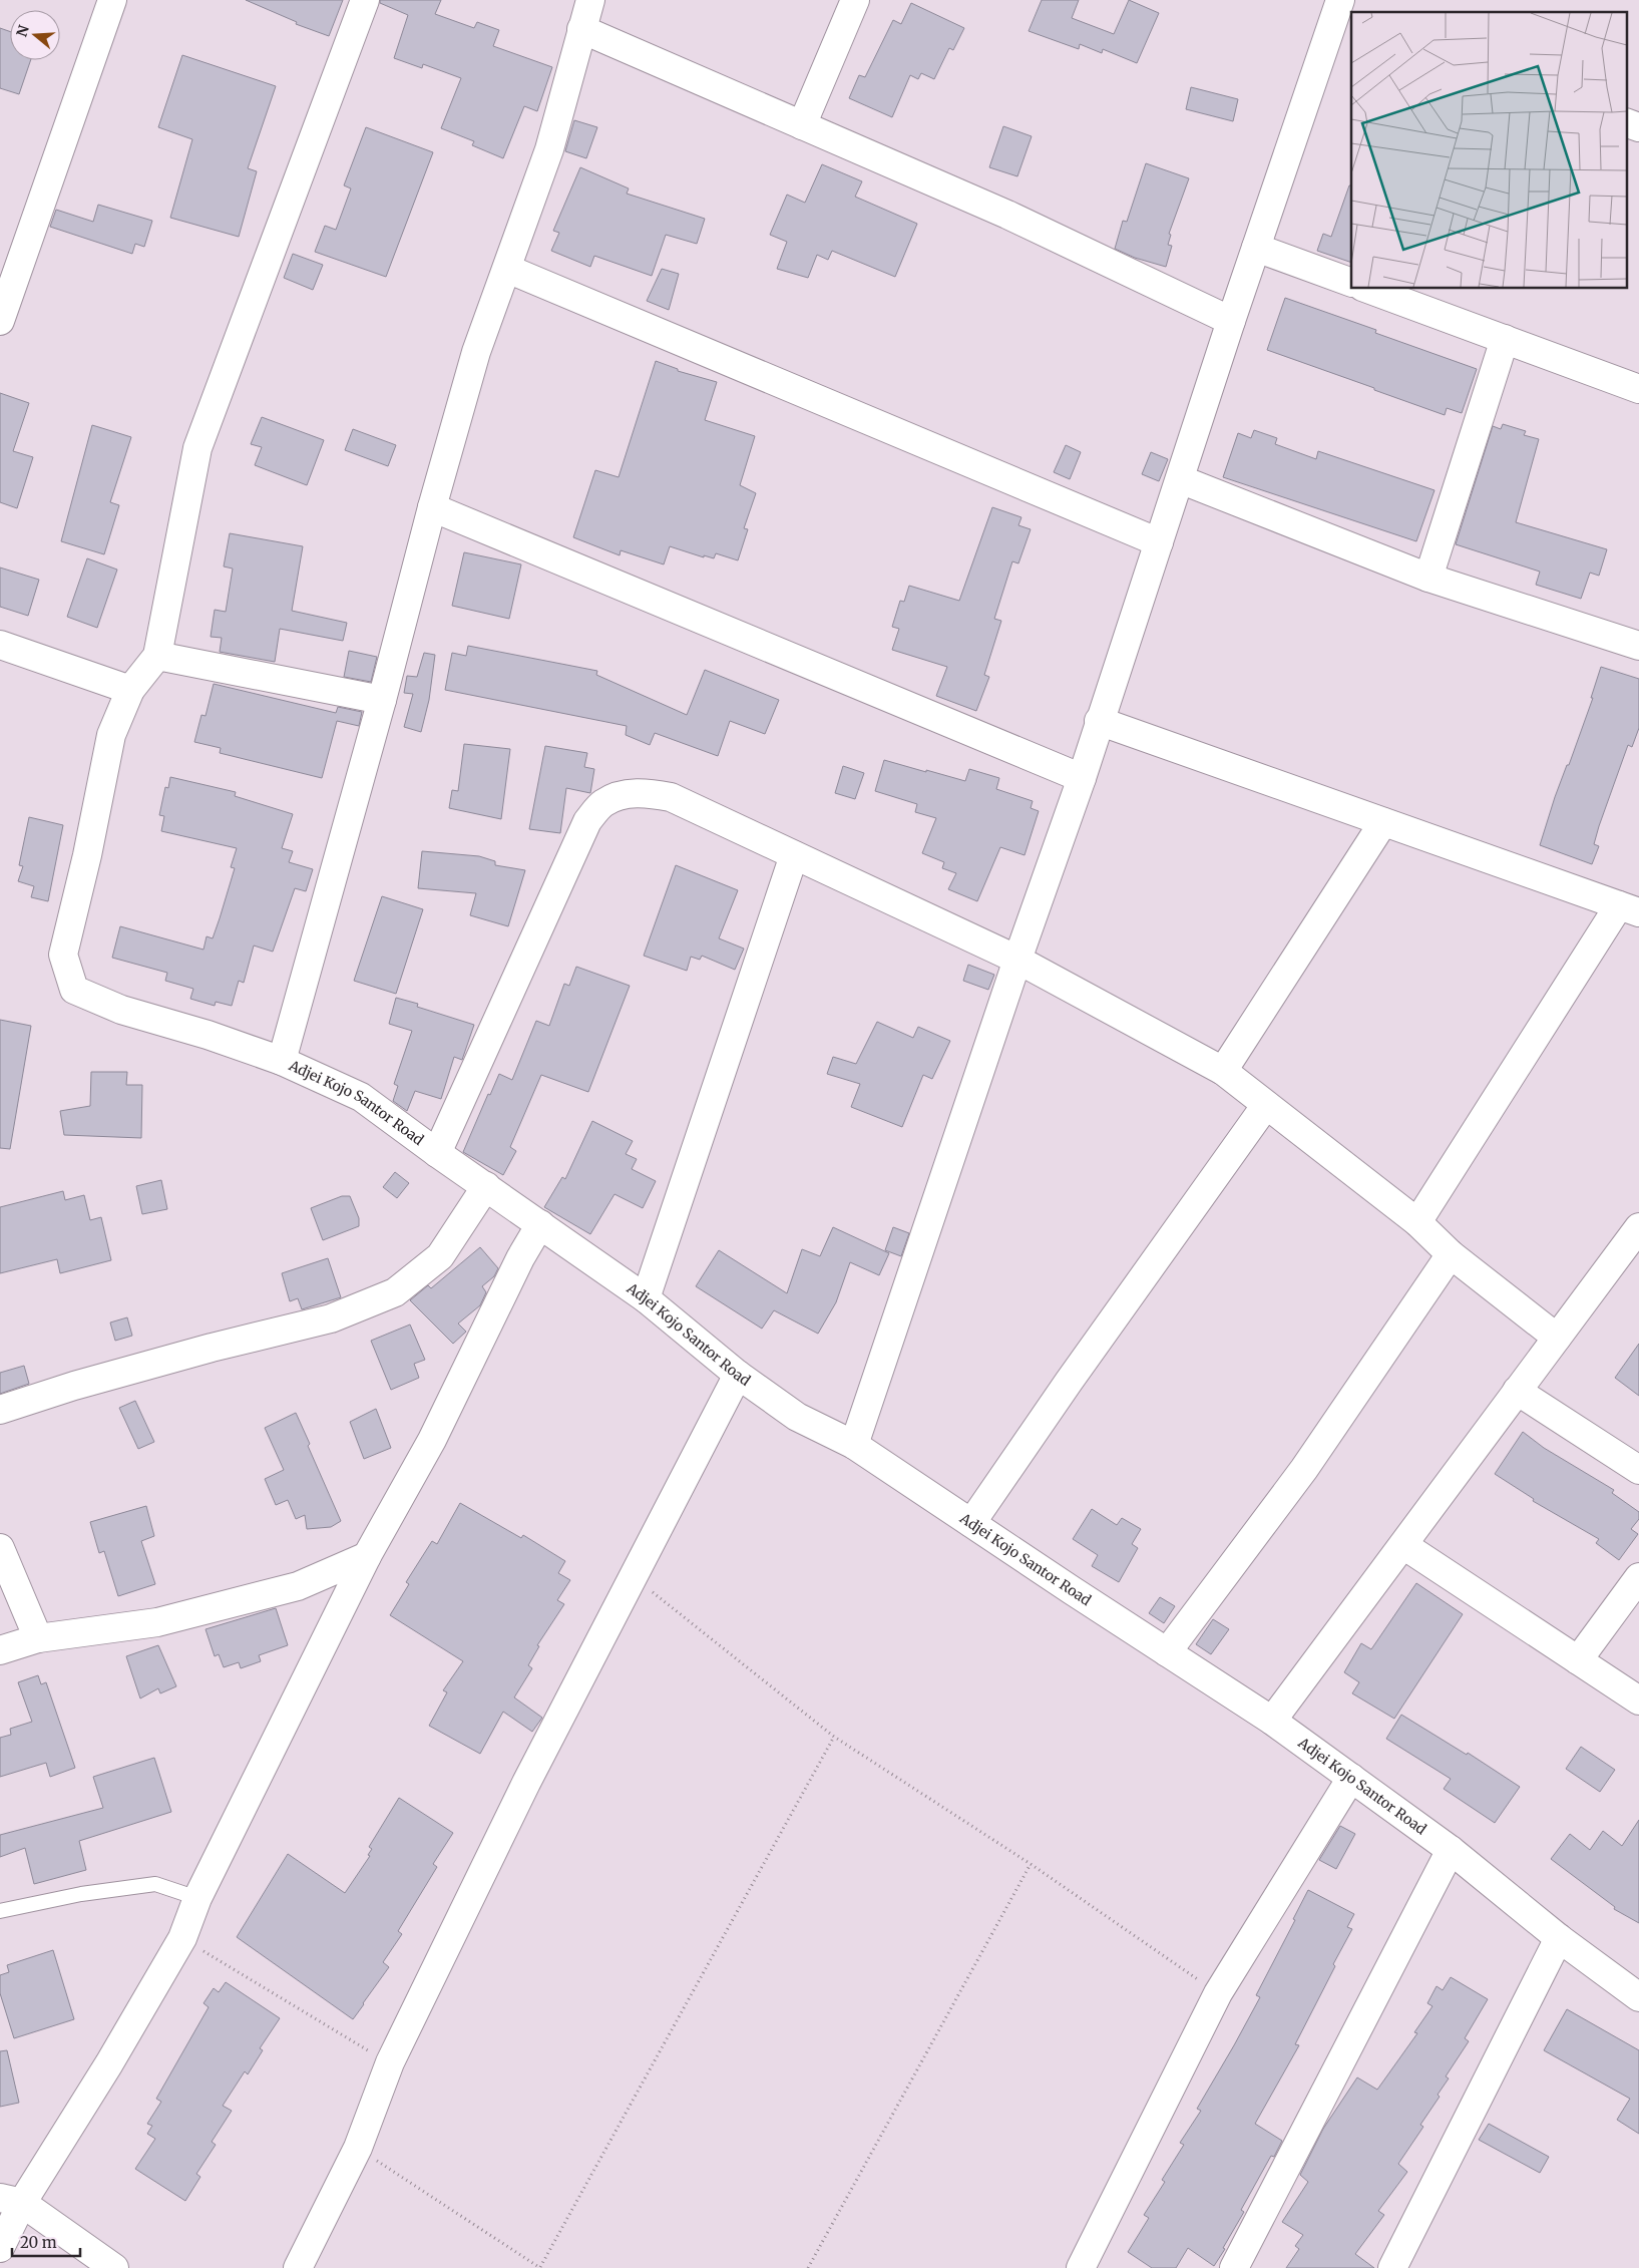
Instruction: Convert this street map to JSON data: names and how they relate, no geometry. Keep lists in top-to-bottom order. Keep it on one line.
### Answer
{"streets":{"street":["Adjei Kojo Santor Road"]},"scale_bar":"20 m","north":"left"}
